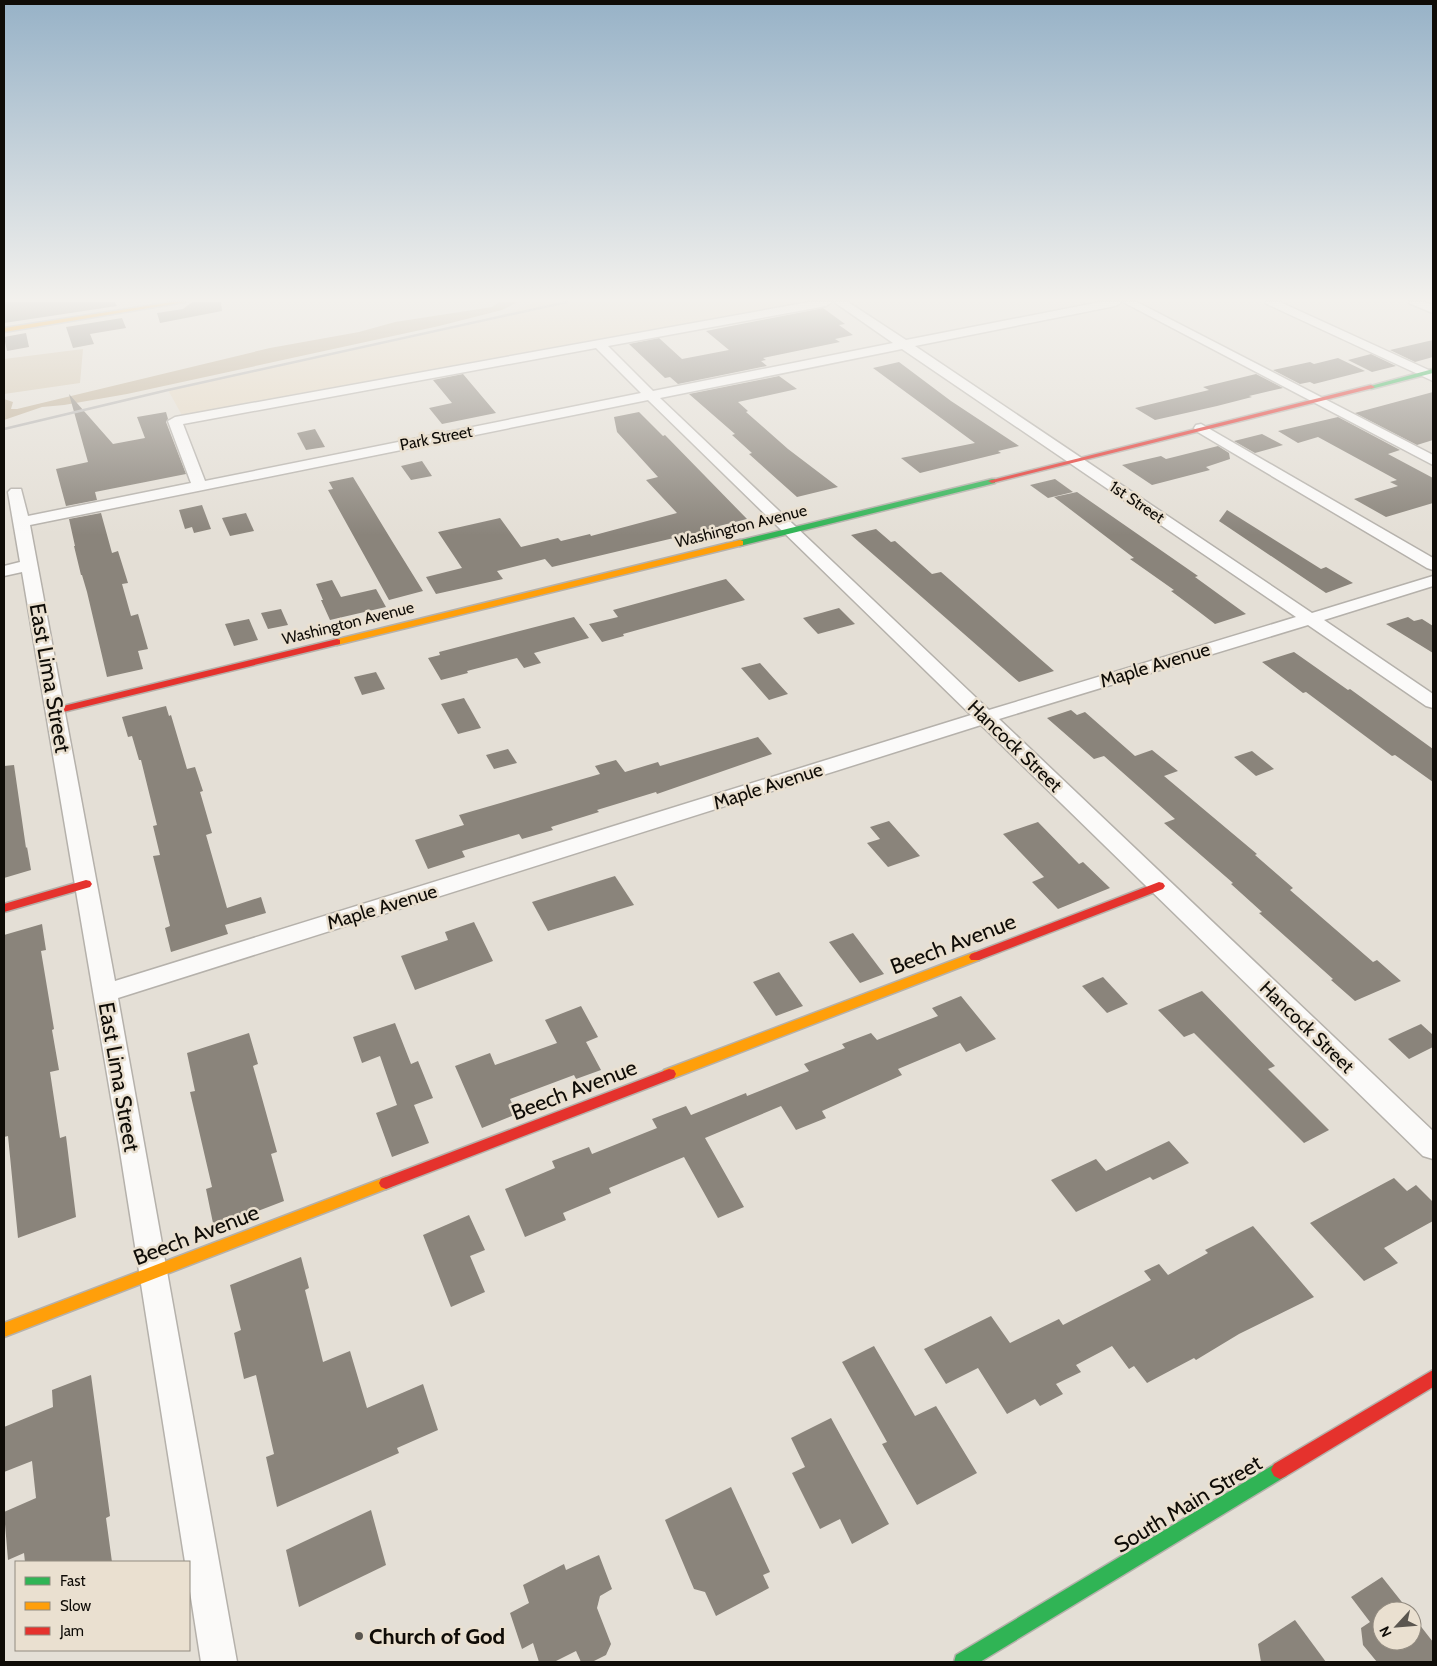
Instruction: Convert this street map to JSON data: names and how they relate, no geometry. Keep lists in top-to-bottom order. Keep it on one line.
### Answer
{"streets":{"street":["Park Street","1st Street","Washington Avenue","Maple Avenue","East Lima Street","Hancock Street","Beech Avenue","South Main Street"]},"crossings":[["Park Street","East Lima Street"],["Park Street","Hancock Street"],["1st Street","Washington Avenue"],["1st Street","Maple Avenue"],["Washington Avenue","East Lima Street"],["Washington Avenue","Hancock Street"],["Maple Avenue","East Lima Street"],["Maple Avenue","Hancock Street"],["East Lima Street","Beech Avenue"],["Hancock Street","Beech Avenue"]],"places":["Church of God"],"legend":["Fast","Slow","Jam"],"north":"bottom left"}
